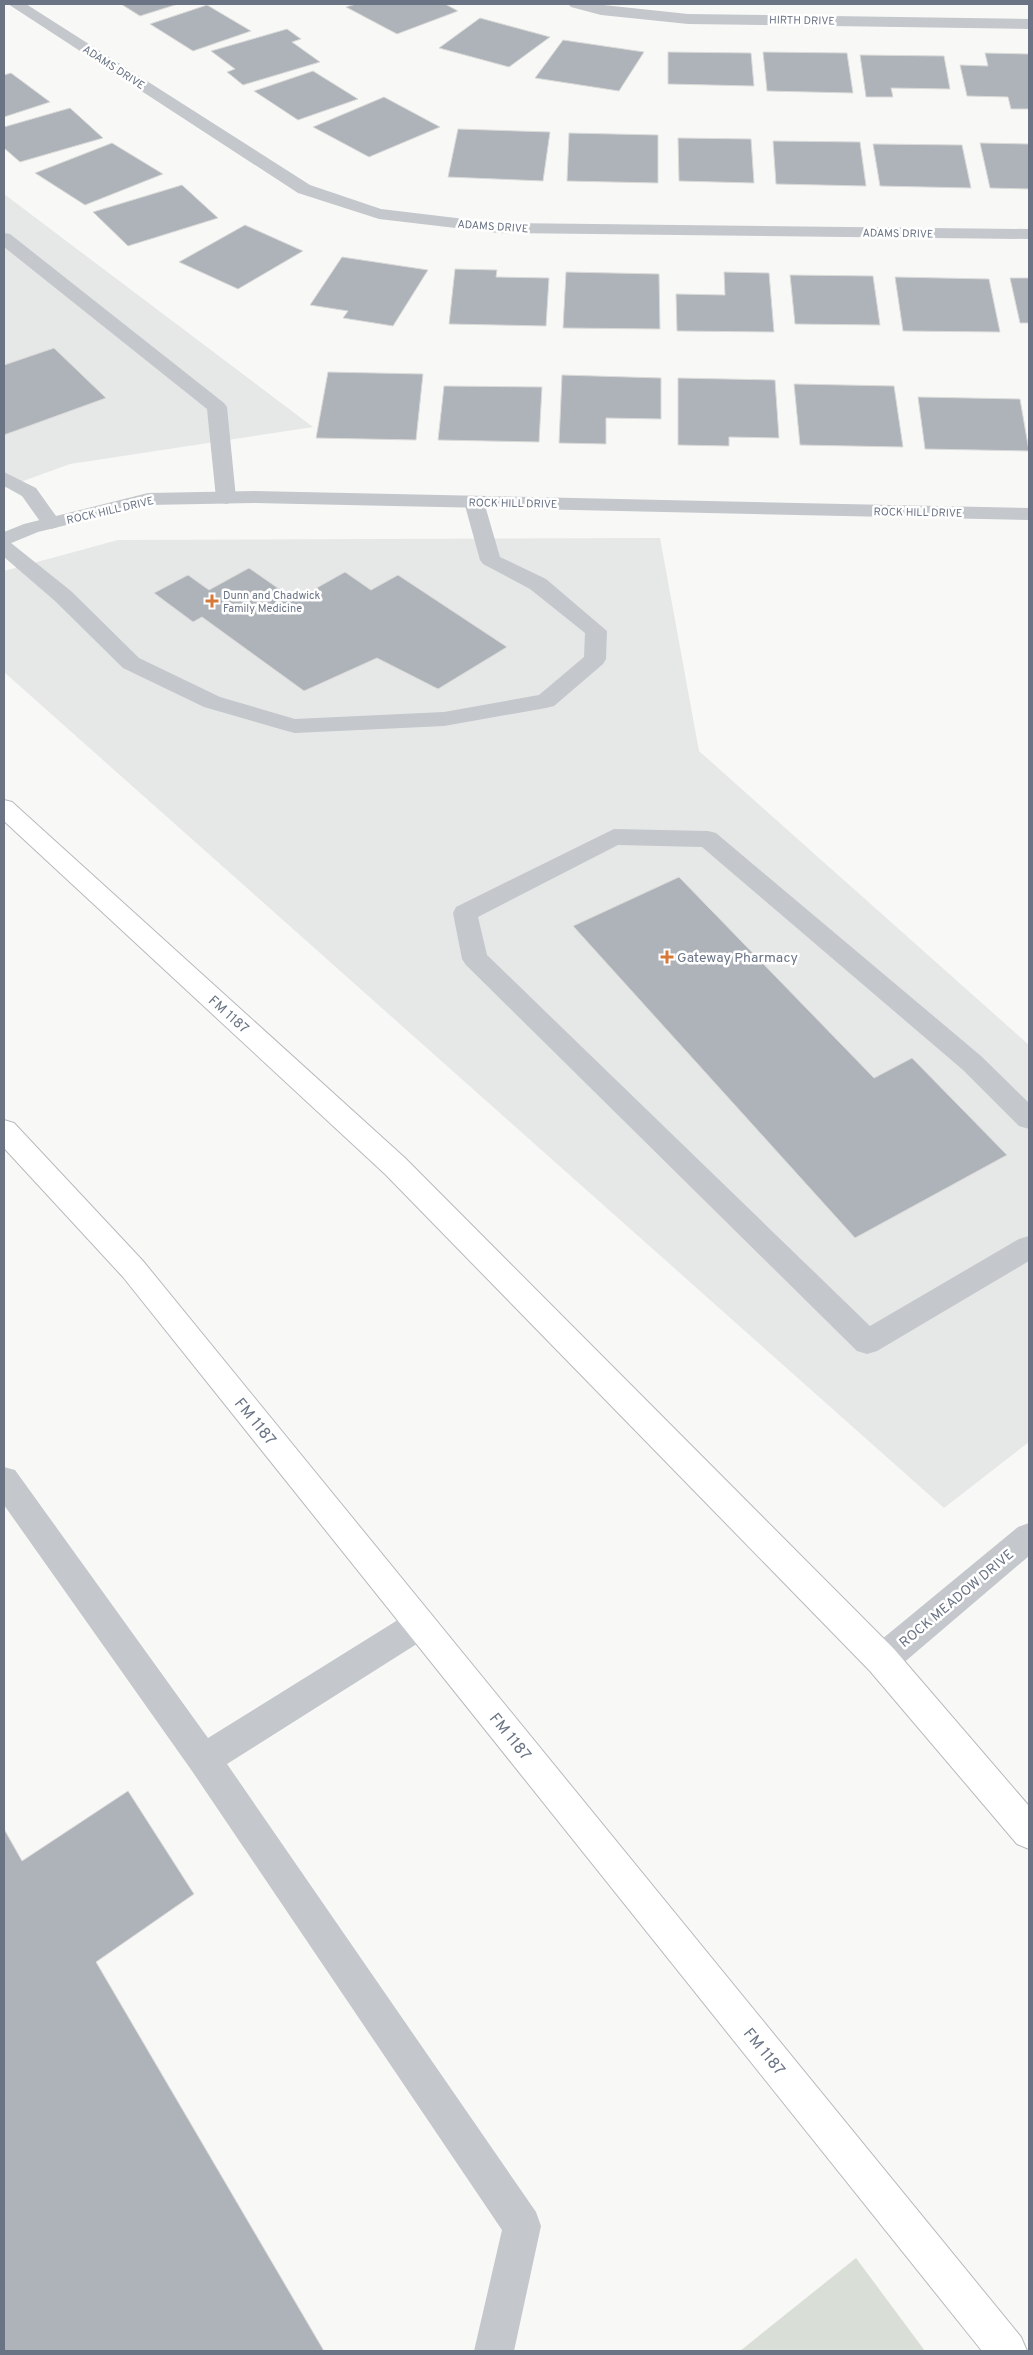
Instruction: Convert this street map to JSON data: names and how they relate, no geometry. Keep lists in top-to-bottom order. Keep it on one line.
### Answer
{"streets":{"main road":["FM 1187"],"street":["HIRTH DRIVE","ADAMS DRIVE","ROCK HILL DRIVE","ROCK MEADOW DRIVE"]},"crossings":[["FM 1187","ROCK MEADOW DRIVE"]],"places":{"health":["Dunn and Chadwick Family Medicine","Gateway Pharmacy"]}}
